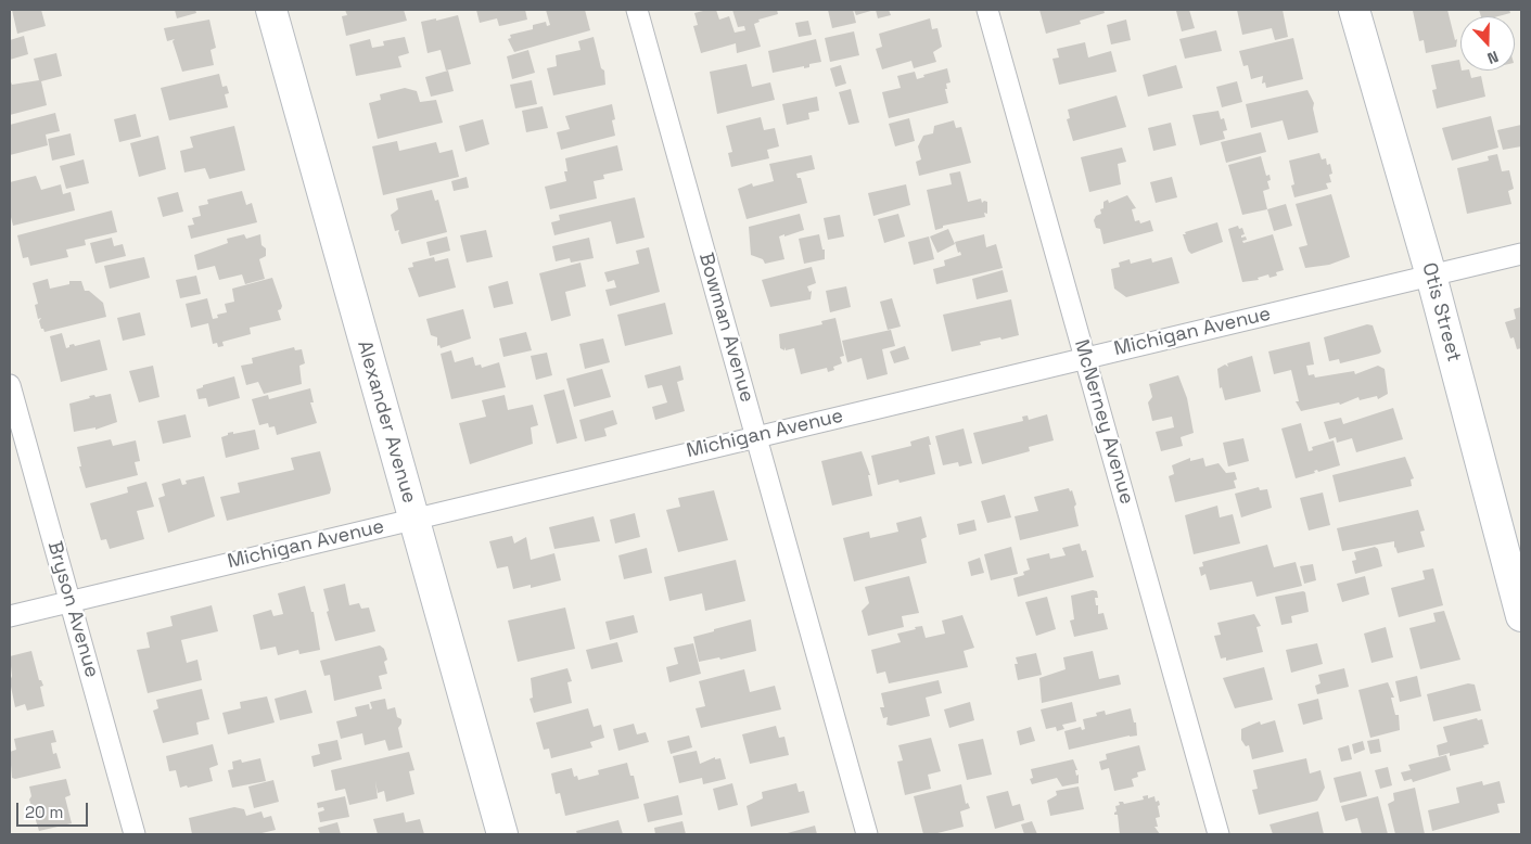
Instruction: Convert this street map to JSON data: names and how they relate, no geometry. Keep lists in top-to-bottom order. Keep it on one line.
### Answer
{"streets":{"street":["Otis Street","Bowman Avenue","Michigan Avenue","Alexander Avenue","McNerney Avenue","Bryson Avenue"]},"crossings":[["Otis Street","Michigan Avenue"],["Bowman Avenue","Michigan Avenue"],["Michigan Avenue","Alexander Avenue"],["Michigan Avenue","McNerney Avenue"],["Michigan Avenue","Bryson Avenue"]],"scale_bar":"20 m","north":"bottom"}
